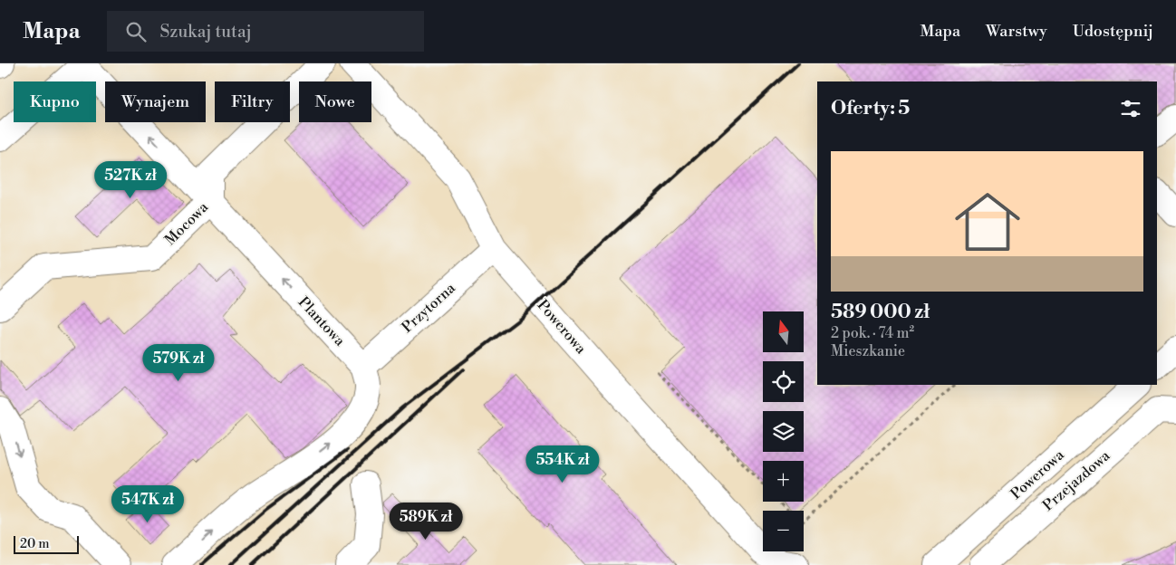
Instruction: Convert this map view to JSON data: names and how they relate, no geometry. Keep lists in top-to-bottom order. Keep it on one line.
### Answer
{"streets":{"lane":["Mocowa","Przytorna","Plantowa","Powerowa","Przejazdowa"]},"crossings":[["Mocowa","Plantowa"],["Przytorna","Plantowa"],["Przytorna","Powerowa"]],"one_way":["Plantowa"],"scale_bar":"20 m","north":"top","page":{"header":"Mapa","search":"Szukaj tutaj","nav":["Mapa","Warstwy","Udostępnij"],"chip":["Kupno","Wynajem","Filtry","Nowe"],"heading":"Oferty: 5","list":[{"name":"589 000 zł","note":"2 pok. · 74 m² · Mieszkanie"}],"price":["527K zł","579K zł","554K zł","547K zł","589K zł"],"map_buttons":["+","−"],"scale":"20 m"}}
